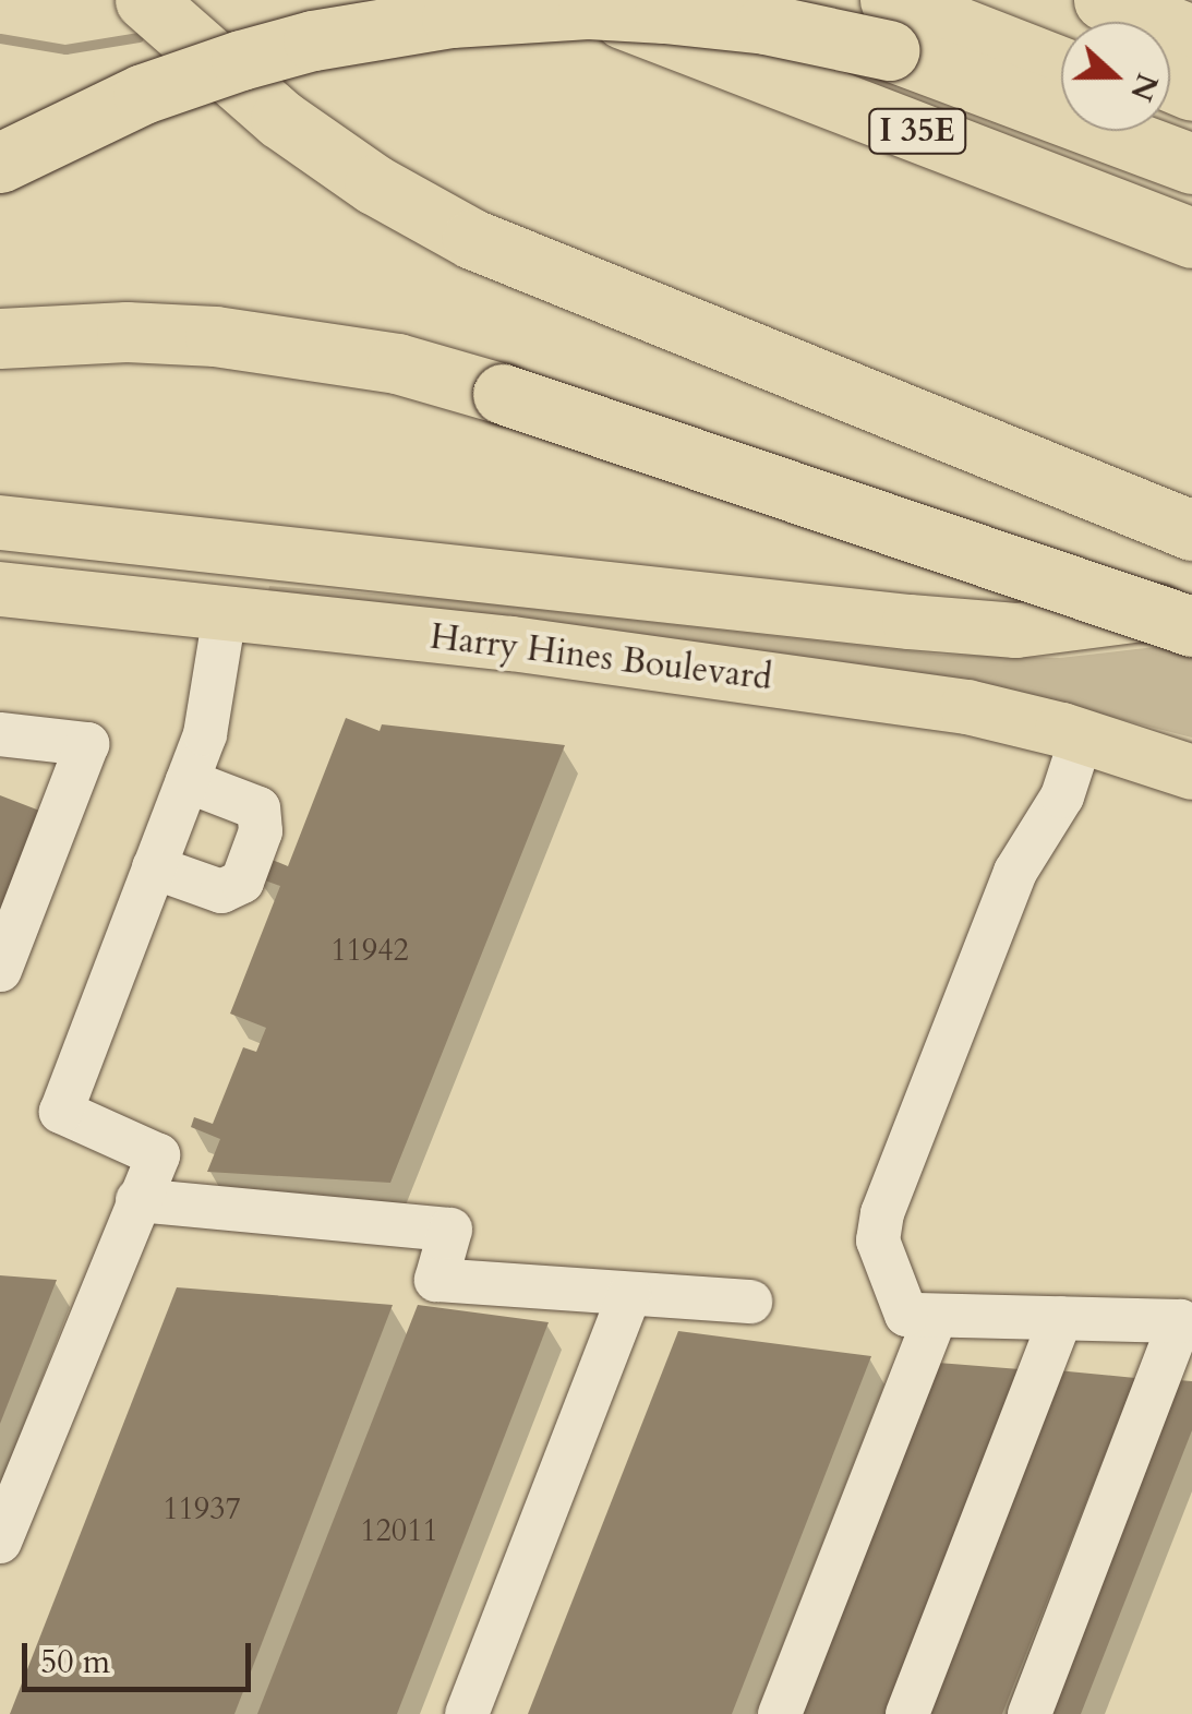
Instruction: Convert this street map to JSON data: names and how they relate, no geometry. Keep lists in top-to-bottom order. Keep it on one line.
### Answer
{"streets":{"highway":["I 35E"],"main road":["Harry Hines Boulevard"]},"house_numbers":["11942","11937","12011"],"scale_bar":"50 m","north":"right"}
